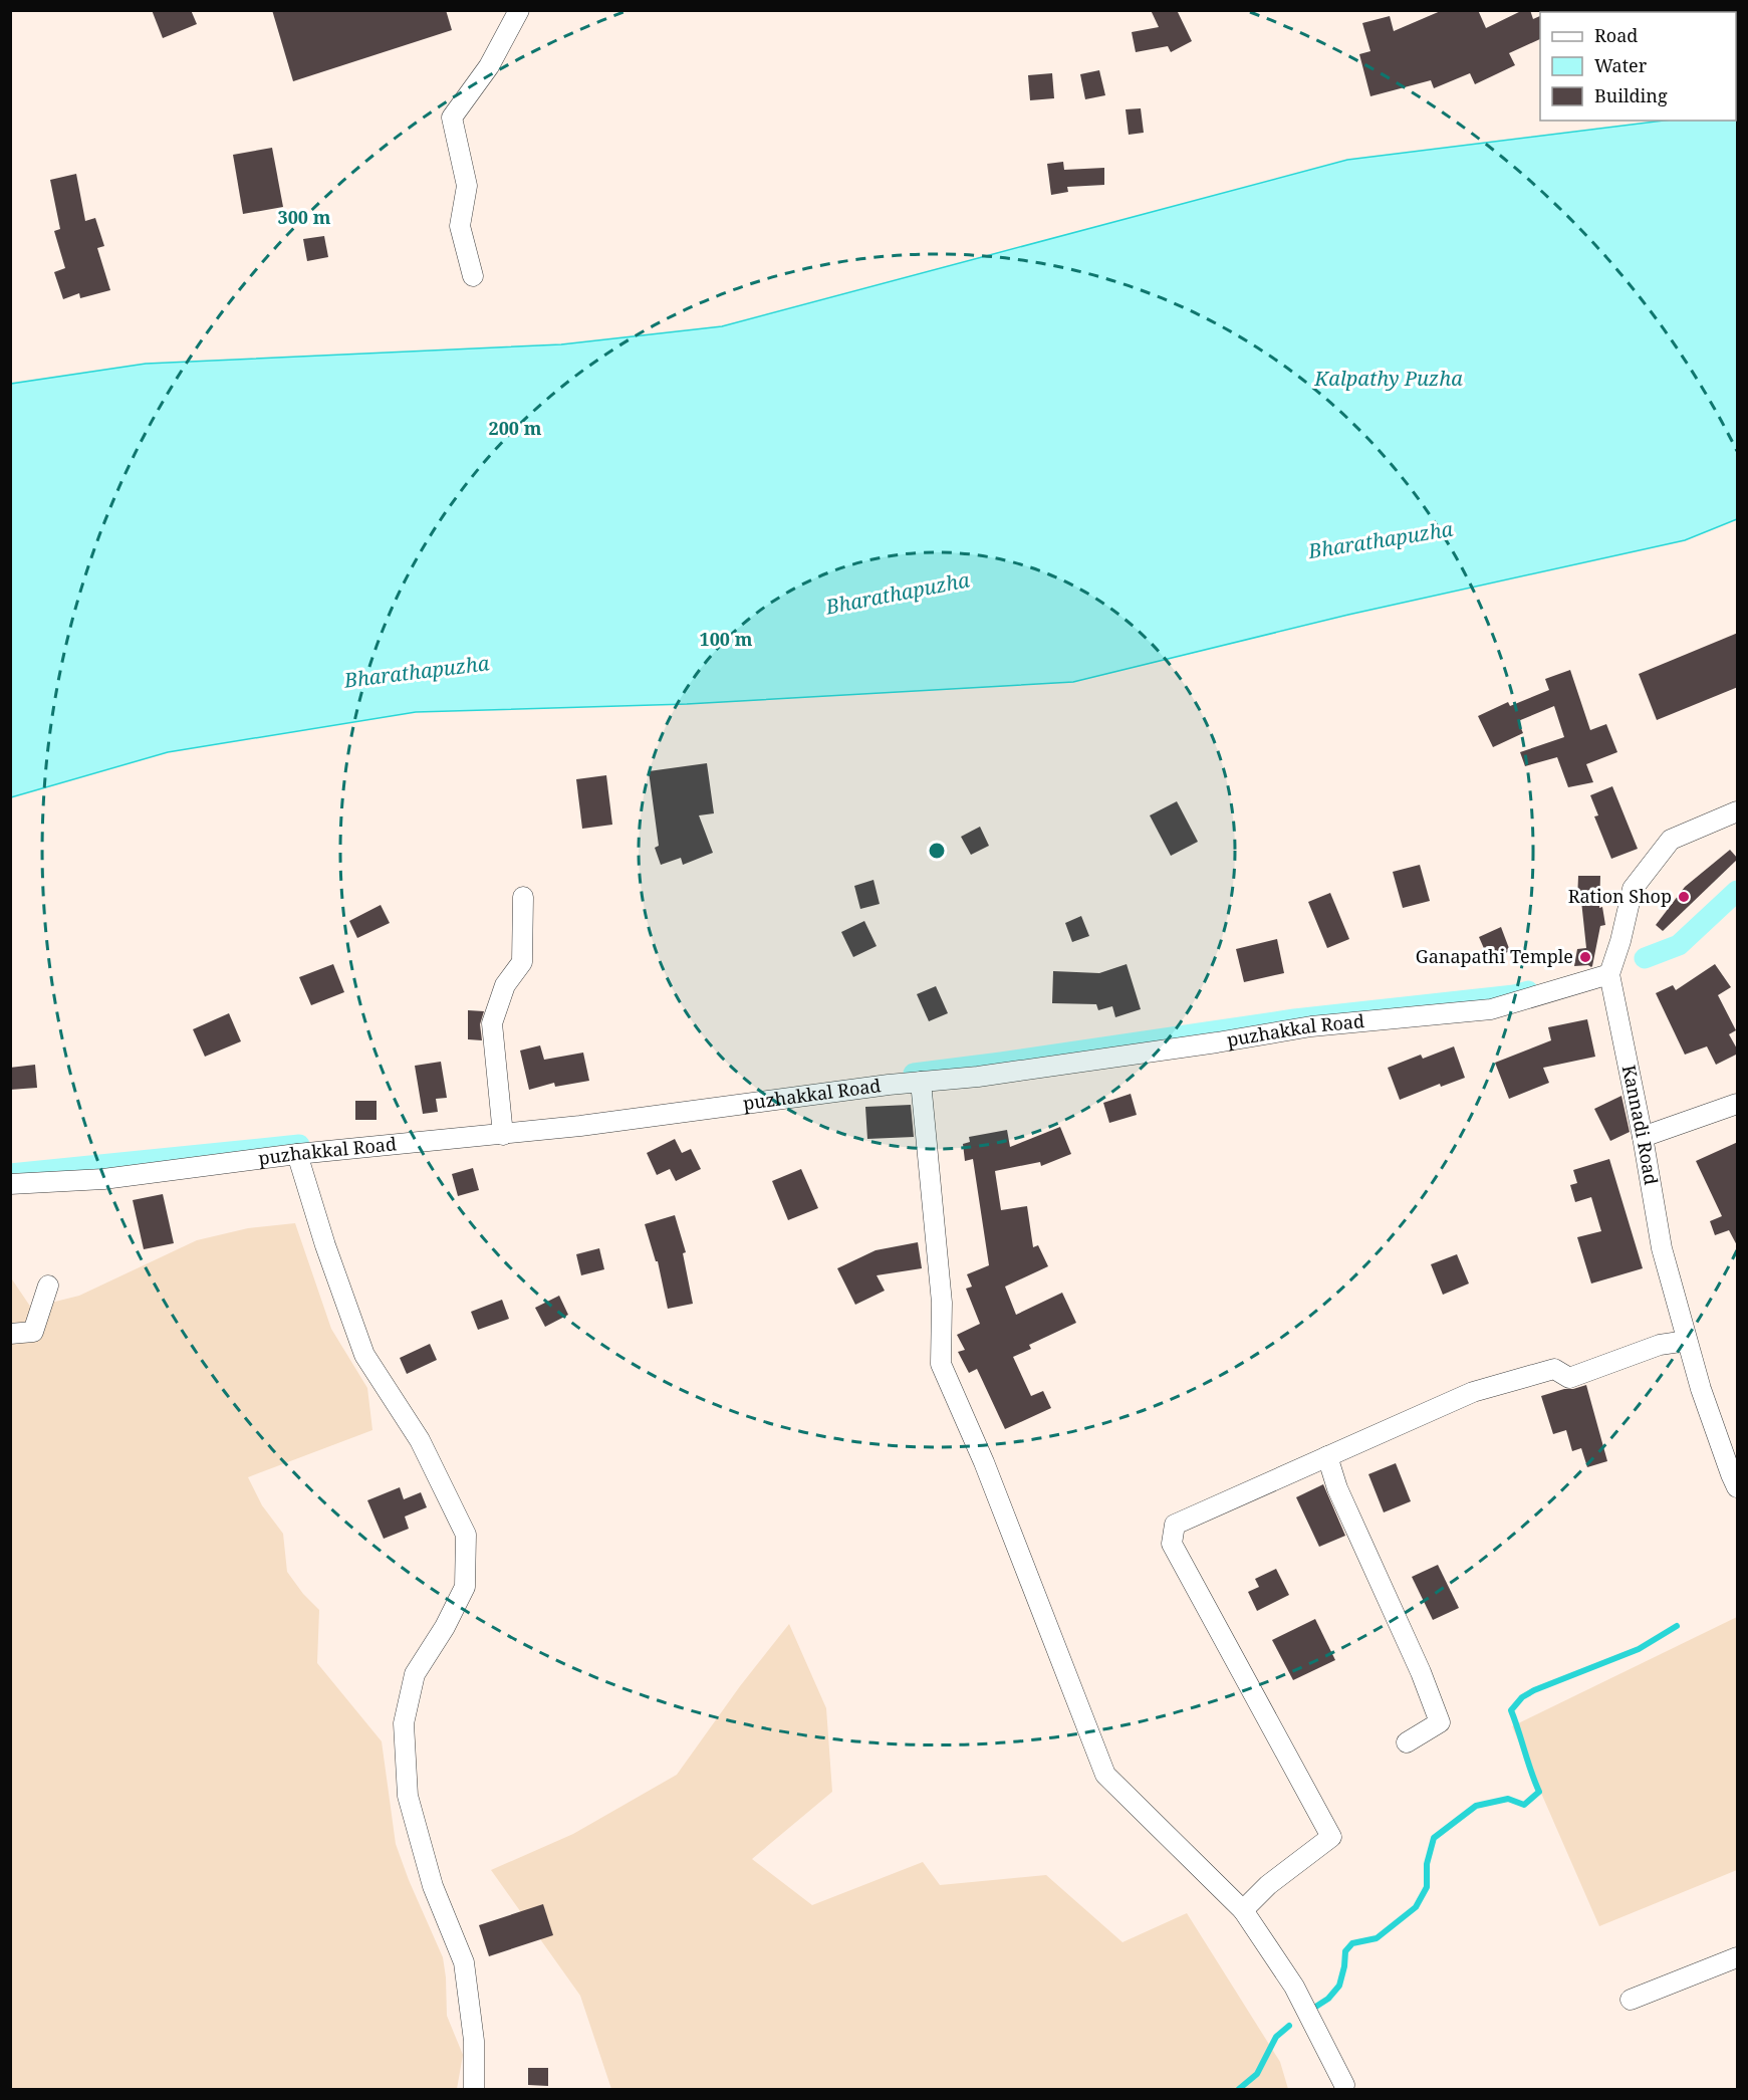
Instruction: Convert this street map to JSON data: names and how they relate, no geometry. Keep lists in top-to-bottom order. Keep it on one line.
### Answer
{"streets":{"street":["puzhakkal Road","Kannadi Road"]},"crossings":[["puzhakkal Road","Kannadi Road"]],"water":["Kalpathy Puzha","Bharathapuzha"],"places":["Ration Shop","Ganapathi Temple"],"legend":["Road","Water","Building"],"rings":["300 m","200 m","100 m"]}
